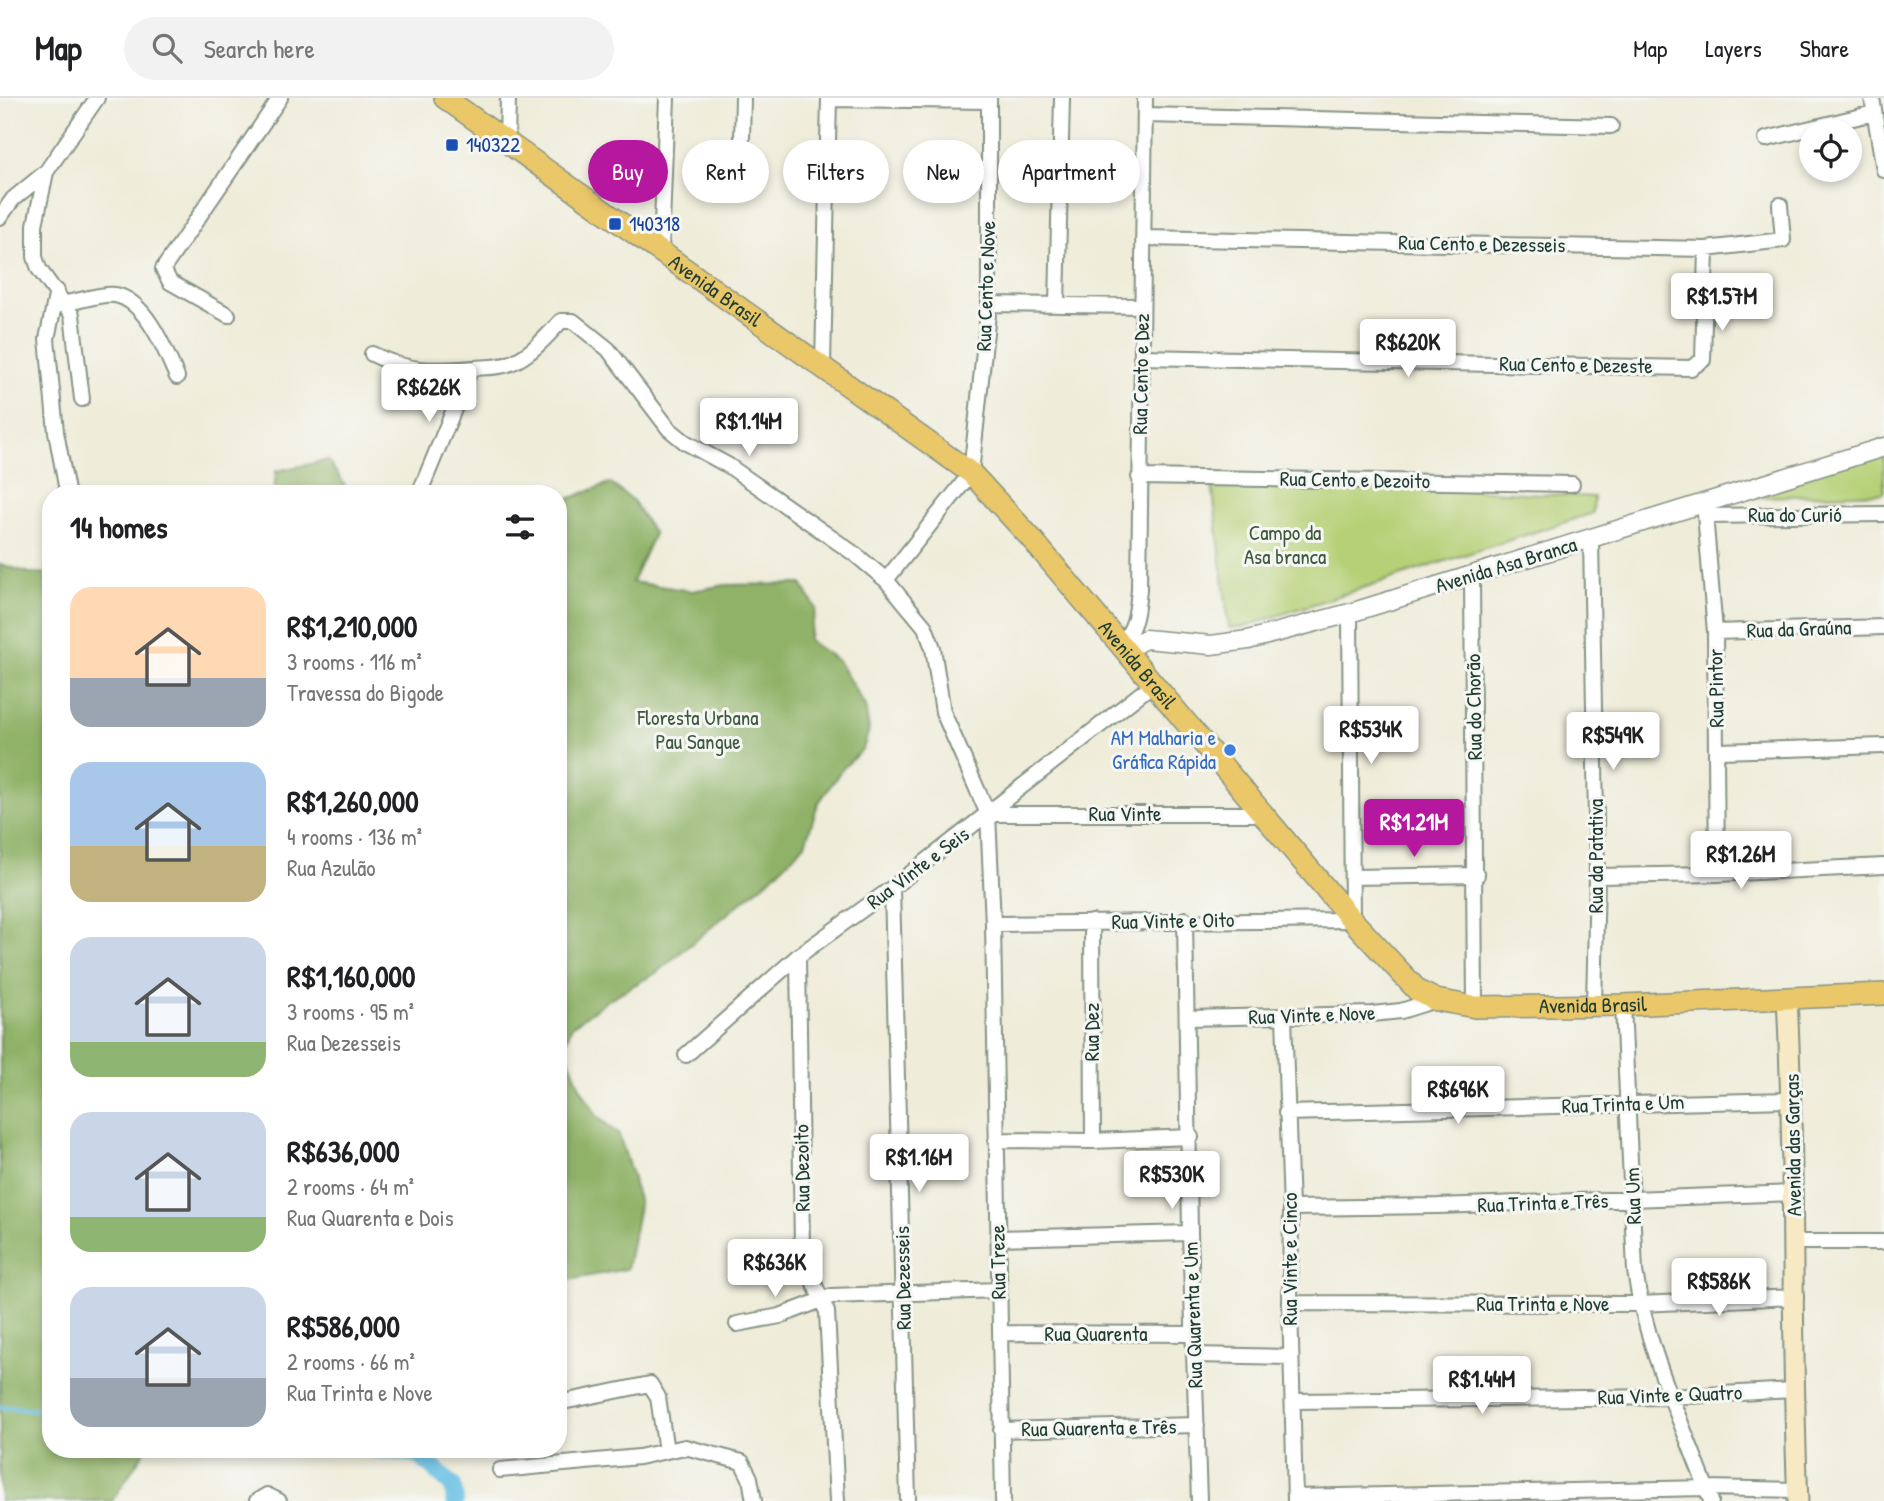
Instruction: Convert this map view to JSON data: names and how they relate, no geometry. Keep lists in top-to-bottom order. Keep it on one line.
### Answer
{"streets":{"main road":["Avenida Brasil","Avenida das Garças"],"street":["Rua Cento e Dezesseis","Rua Cento e Nove","Rua Cento e Dezeste","Rua Cento e Dez","Rua Cento e Dezoito","Rua do Curió","Avenida Asa Branca","Rua da Graúna","Rua Pintor","Rua do Chorão","Rua Vinte","Rua da Patativa","Rua Vinte e Seis","Rua Vinte e Oito","Rua Vinte e Nove","Rua Dez","Rua Trinta e Um","Rua Dezoito","Rua Um","Rua Trinta e Três","Rua Vinte e Cinco","Rua Treze","Rua Dezesseis","Rua Trinta e Nove","Rua Quarenta e Um","Rua Quarenta","Rua Vinte e Quatro","Rua Quarenta e Três"]},"crossings":[["Rua Cento e Dezesseis","Rua Cento e Dezeste"],["Rua Cento e Dezesseis","Rua Cento e Dez"],["Rua Cento e Nove","Avenida Brasil"],["Avenida Brasil","Rua Cento e Dez"],["Avenida Brasil","Avenida Asa Branca"],["Avenida Brasil","Rua do Chorão"],["Avenida Brasil","Rua Vinte"],["Avenida Brasil","Rua da Patativa"],["Avenida Brasil","Rua Vinte e Seis"],["Avenida Brasil","Rua Vinte e Oito"],["Avenida Brasil","Rua Vinte e Nove"],["Avenida Brasil","Avenida das Garças"],["Avenida Brasil","Rua Um"],["Rua Cento e Dezeste","Rua Cento e Dez"],["Rua Cento e Dez","Rua Cento e Dezoito"],["Rua Cento e Dez","Avenida Asa Branca"],["Rua do Curió","Avenida Asa Branca"],["Rua do Curió","Rua Pintor"],["Avenida Asa Branca","Rua Pintor"],["Avenida Asa Branca","Rua do Chorão"],["Avenida Asa Branca","Rua da Patativa"],["Rua da Graúna","Rua Pintor"],["Rua Vinte","Rua Vinte e Seis"],["Rua Vinte","Rua Treze"],["Rua Vinte e Seis","Rua Dezoito"],["Rua Vinte e Seis","Rua Treze"],["Rua Vinte e Seis","Rua Dezesseis"],["Rua Vinte e Oito","Rua Dez"],["Rua Vinte e Oito","Rua Treze"],["Rua Vinte e Oito","Rua Quarenta e Um"],["Rua Vinte e Nove","Rua Vinte e Cinco"],["Rua Vinte e Nove","Rua Quarenta e Um"],["Rua Trinta e Um","Avenida das Garças"],["Rua Trinta e Um","Rua Um"],["Rua Trinta e Um","Rua Vinte e Cinco"],["Avenida das Garças","Rua Trinta e Três"],["Avenida das Garças","Rua Trinta e Nove"],["Avenida das Garças","Rua Vinte e Quatro"],["Rua Um","Rua Trinta e Três"],["Rua Um","Rua Trinta e Nove"],["Rua Um","Rua Vinte e Quatro"],["Rua Trinta e Três","Rua Vinte e Cinco"],["Rua Vinte e Cinco","Rua Trinta e Nove"],["Rua Vinte e Cinco","Rua Vinte e Quatro"],["Rua Treze","Rua Quarenta"],["Rua Treze","Rua Quarenta e Três"],["Rua Quarenta e Um","Rua Quarenta"],["Rua Quarenta e Um","Rua Quarenta e Três"]],"parks":["Campo da Asa branca","Floresta Urbana Pau Sangue"],"places":{"transit":["140322","140318"],"other":["AM Malharia e Gráfica Rápida"]},"page":{"header":"Map","search":"Search here","nav":["Map","Layers","Share"],"chip":["Buy","Rent","Filters","New","Apartment"],"price":["R$1.57M","R$620K","R$626K","R$1.14M","R$534K","R$549K","R$1.21M","R$1.26M","R$696K","R$1.16M","R$530K","R$636K","R$586K","R$1.44M"],"heading":"14 homes","list":[{"name":"R$1,210,000","note":"3 rooms · 116 m² · Travessa do Bigode"},{"name":"R$1,260,000","note":"4 rooms · 136 m² · Rua Azulão"},{"name":"R$1,160,000","note":"3 rooms · 95 m² · Rua Dezesseis"},{"name":"R$636,000","note":"2 rooms · 64 m² · Rua Quarenta e Dois"},{"name":"R$586,000","note":"2 rooms · 66 m² · Rua Trinta e Nove"}]}}
